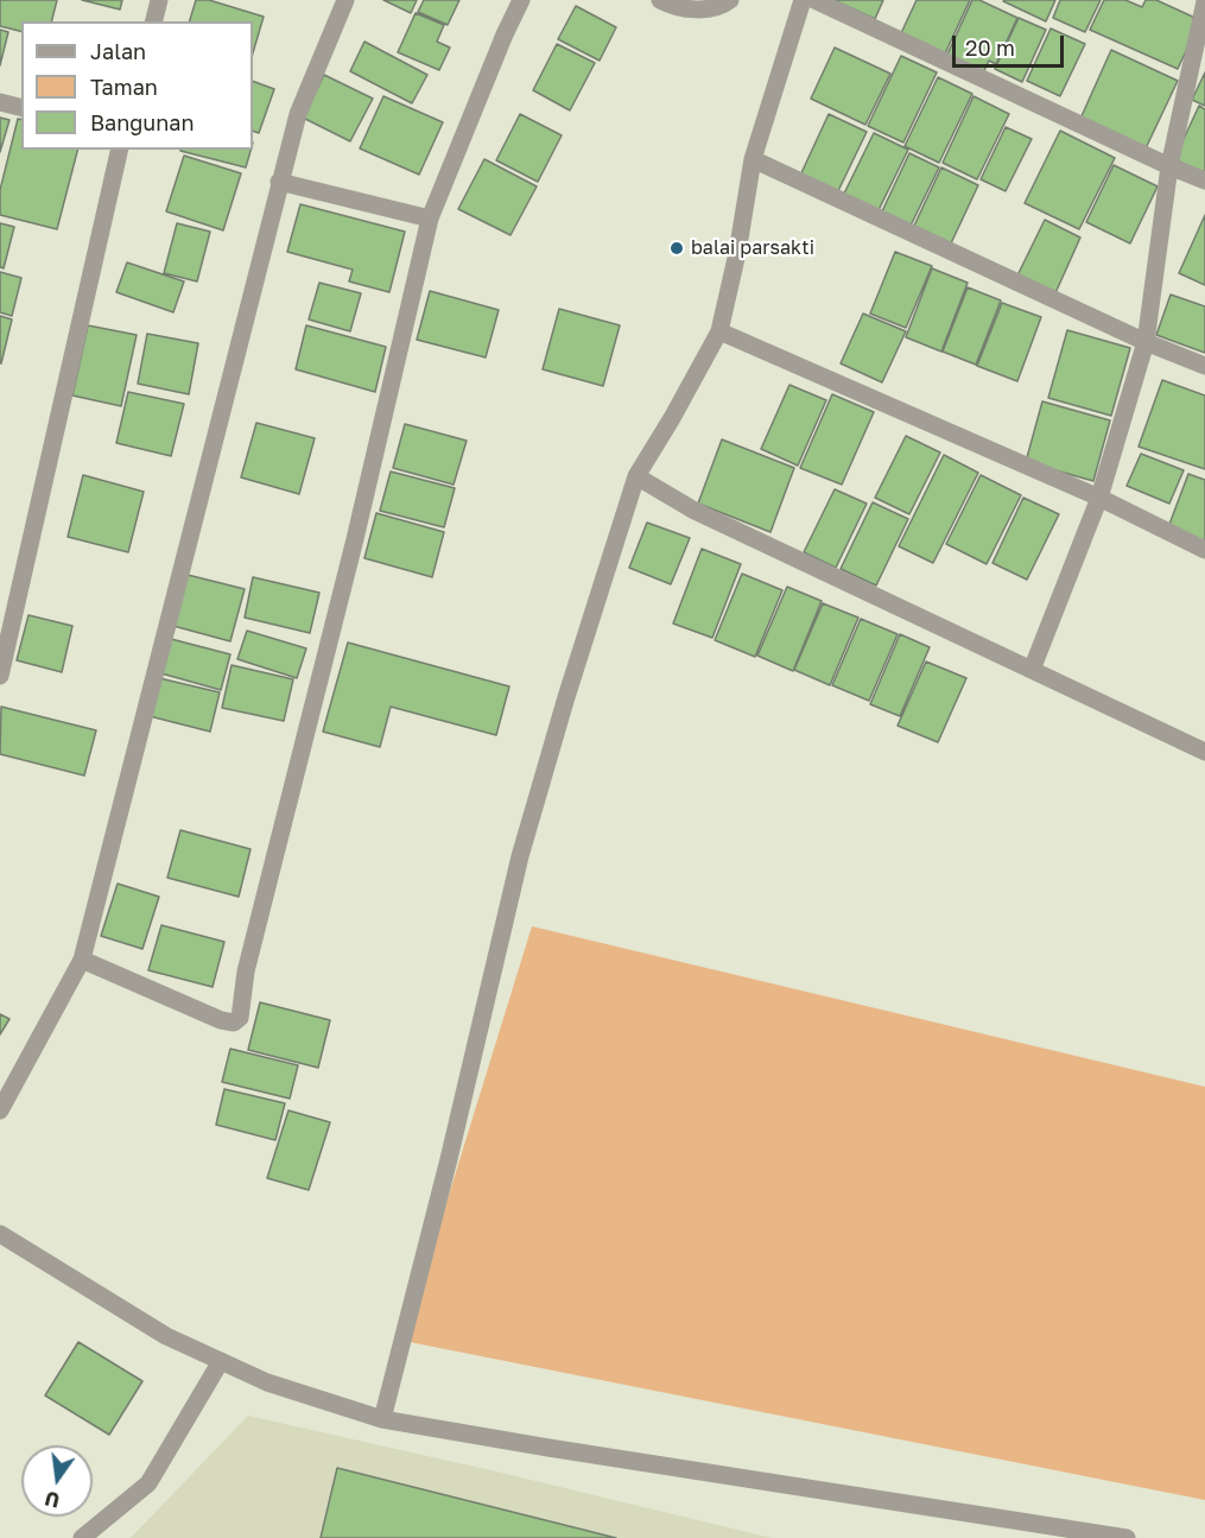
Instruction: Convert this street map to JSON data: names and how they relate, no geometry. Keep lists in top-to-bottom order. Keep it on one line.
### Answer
{"places":["balai parsakti"],"legend":["Jalan","Taman","Bangunan"],"scale_bar":"20 m","north":"bottom"}
